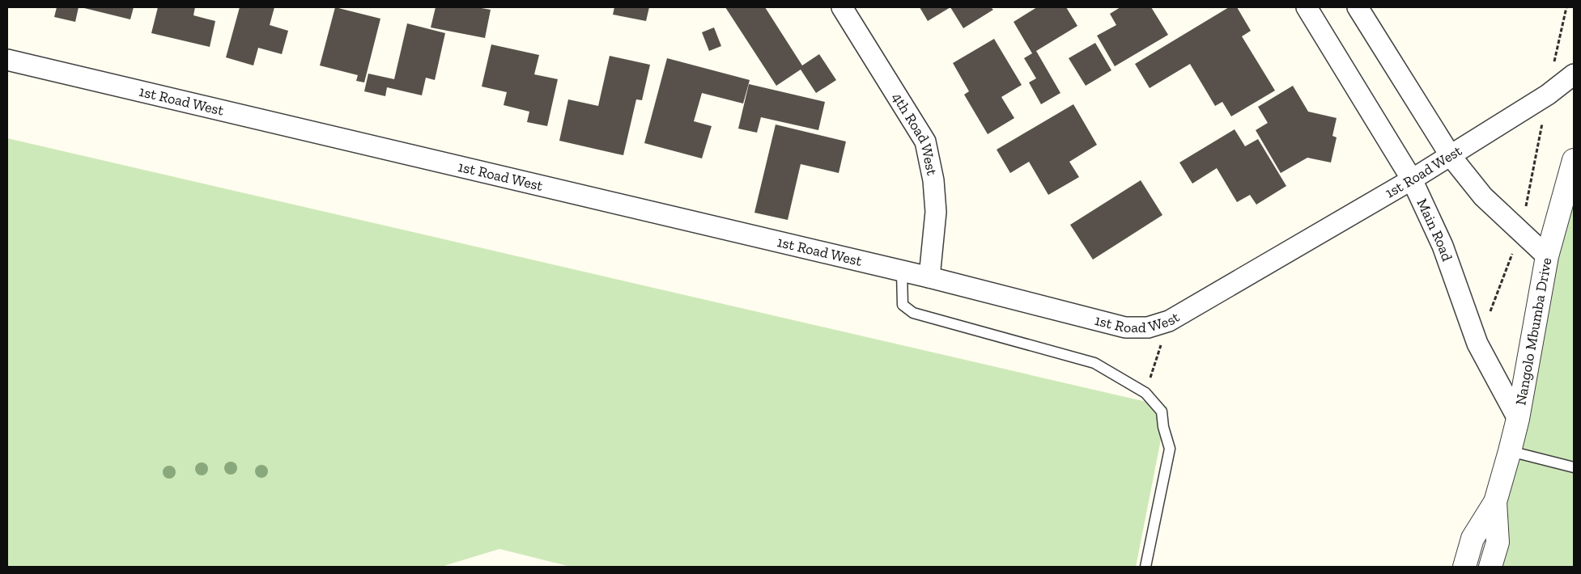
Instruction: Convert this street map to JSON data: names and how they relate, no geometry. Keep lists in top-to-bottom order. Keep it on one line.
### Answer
{"streets":{"street":["1st Road West","4th Road West","Main Road","Nangolo Mbumba Drive"]},"crossings":[["1st Road West","4th Road West"],["1st Road West","Main Road"],["Main Road","Nangolo Mbumba Drive"]]}
